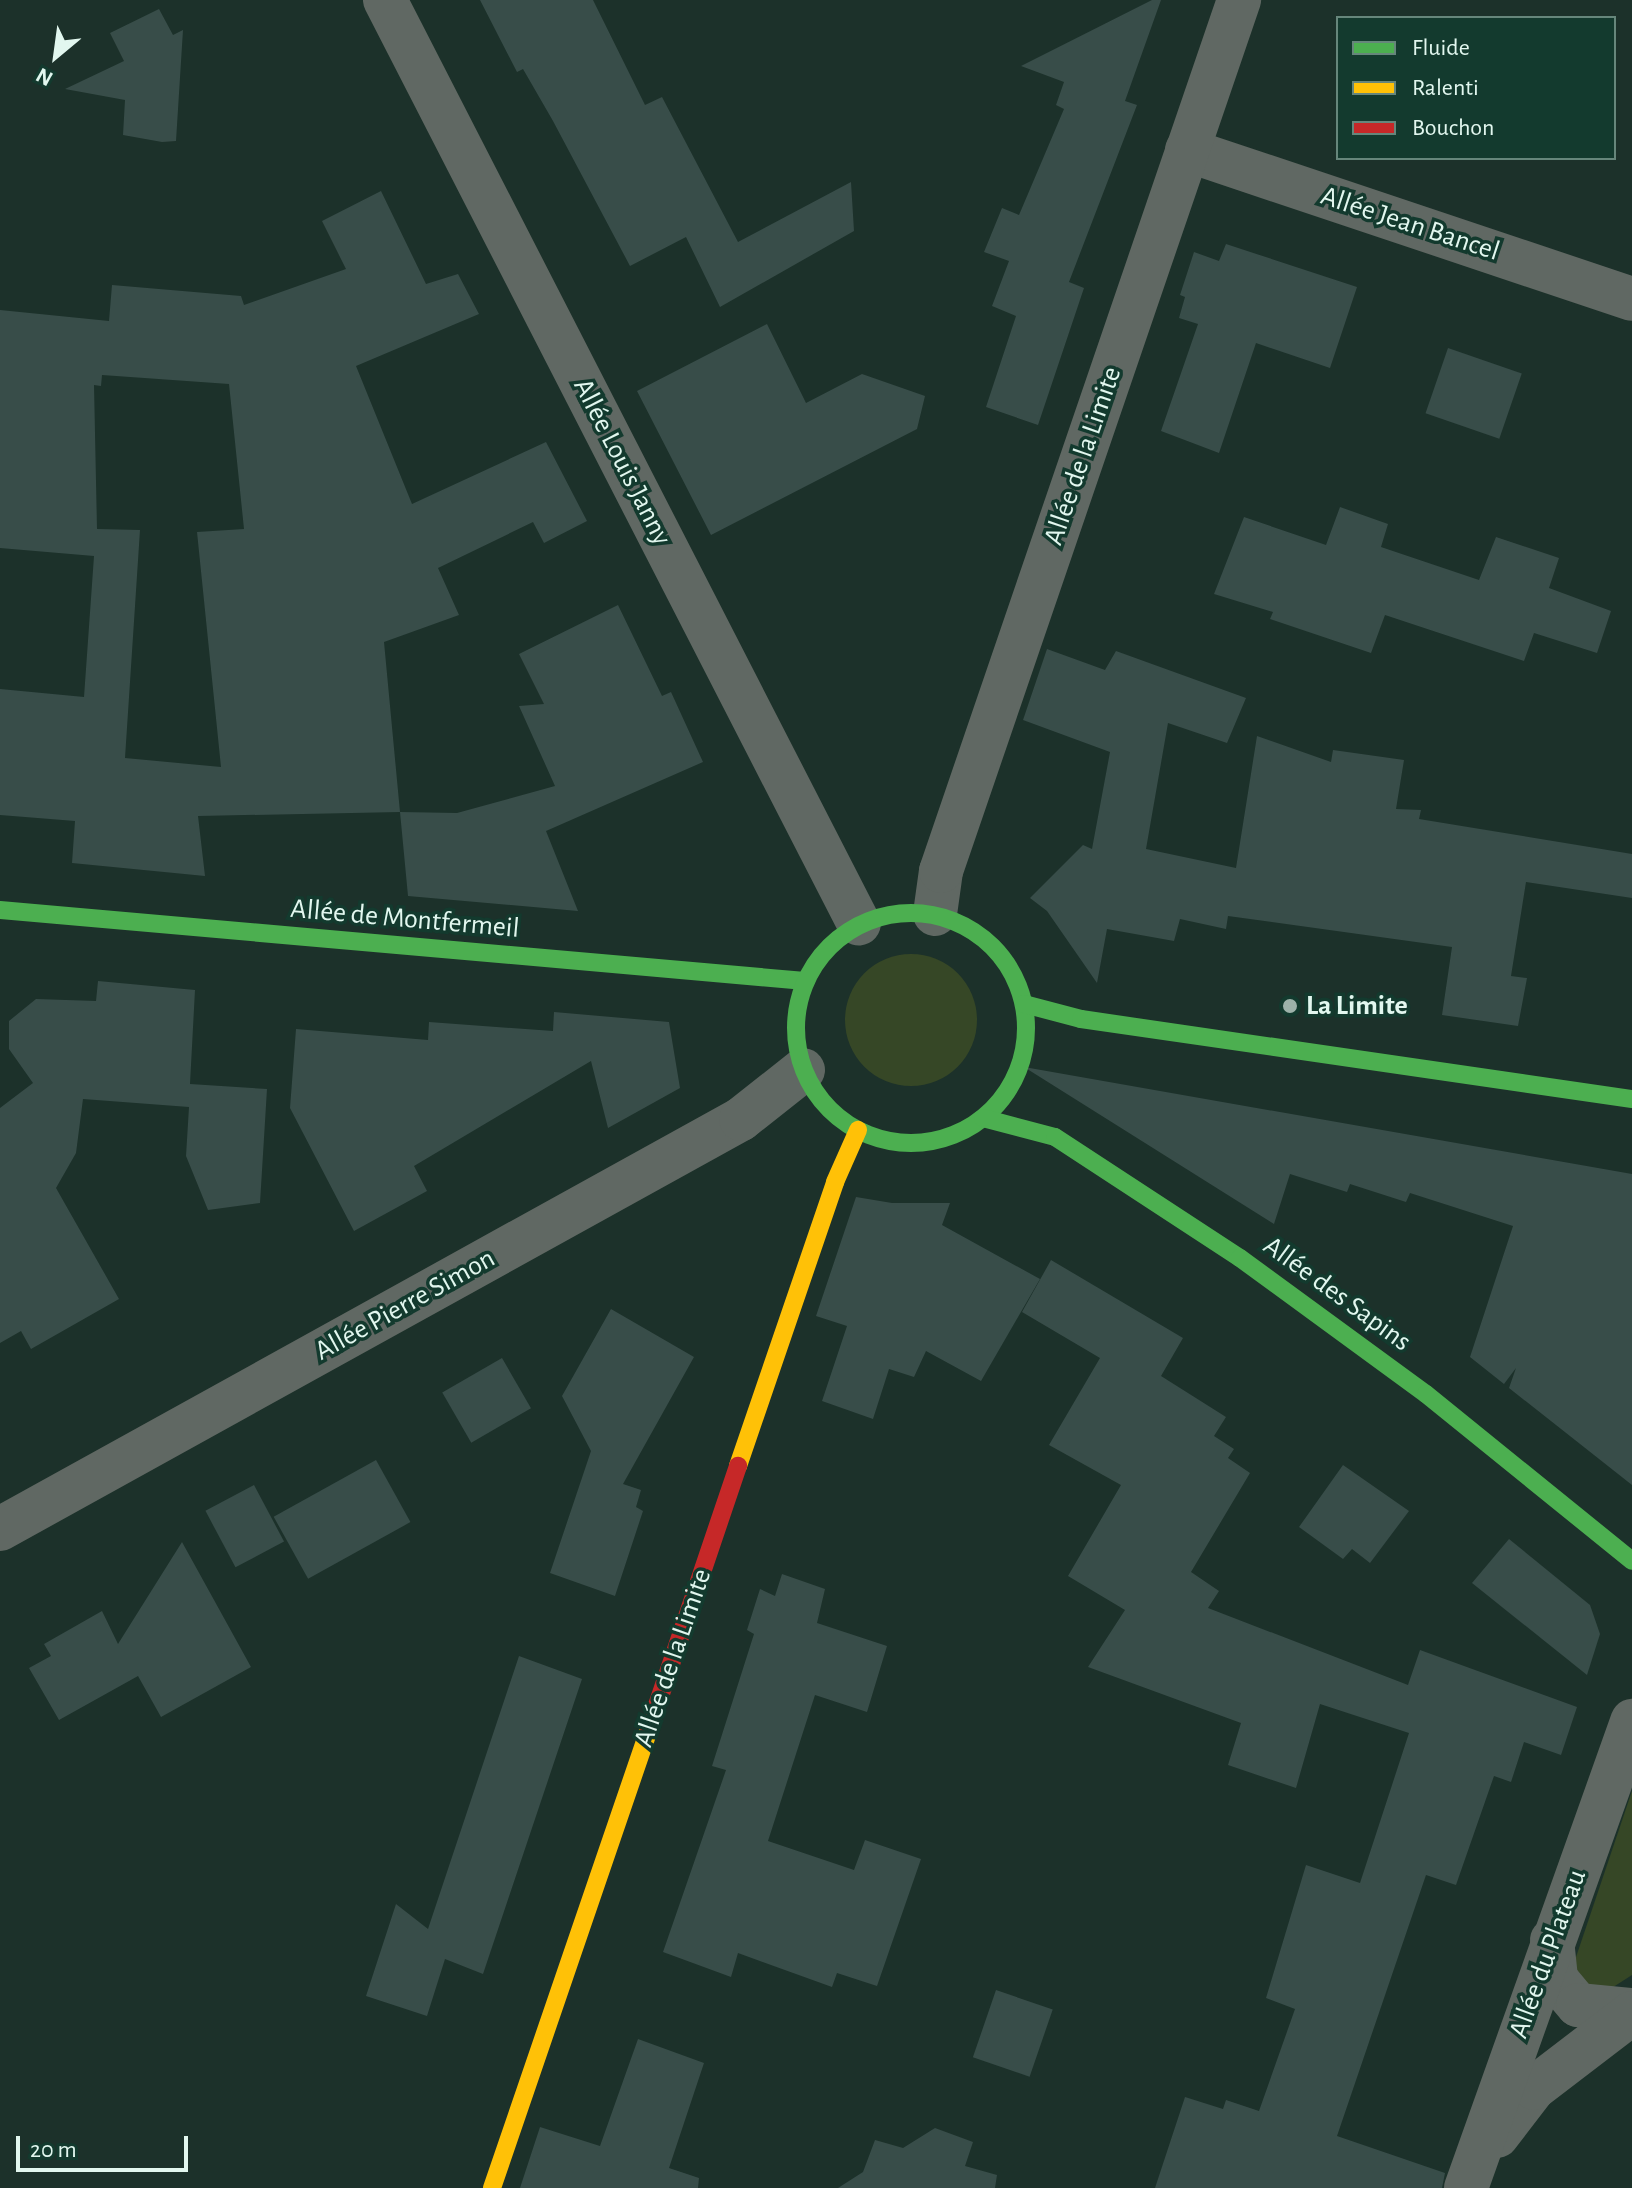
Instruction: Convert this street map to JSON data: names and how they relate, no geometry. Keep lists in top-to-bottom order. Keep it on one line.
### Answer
{"streets":{"main road":["Allée de la Limite","Allée de Montfermeil","Allée des Sapins"],"street":["Allée Jean Bancel","Allée Louis Janny","Allée Pierre Simon","Allée du Plateau"]},"crossings":[["Allée Jean Bancel","Allée de la Limite"],["Allée de la Limite","Allée Louis Janny"],["Allée de la Limite","Allée de Montfermeil"],["Allée de la Limite","Allée des Sapins"],["Allée de la Limite","Allée Pierre Simon"],["Allée Louis Janny","Allée de Montfermeil"],["Allée Louis Janny","Allée des Sapins"],["Allée Louis Janny","Allée Pierre Simon"],["Allée de Montfermeil","Allée des Sapins"],["Allée de Montfermeil","Allée Pierre Simon"],["Allée des Sapins","Allée Pierre Simon"]],"places":["La Limite"],"legend":["Fluide","Ralenti","Bouchon"],"scale_bar":"20 m","north":"bottom left"}
